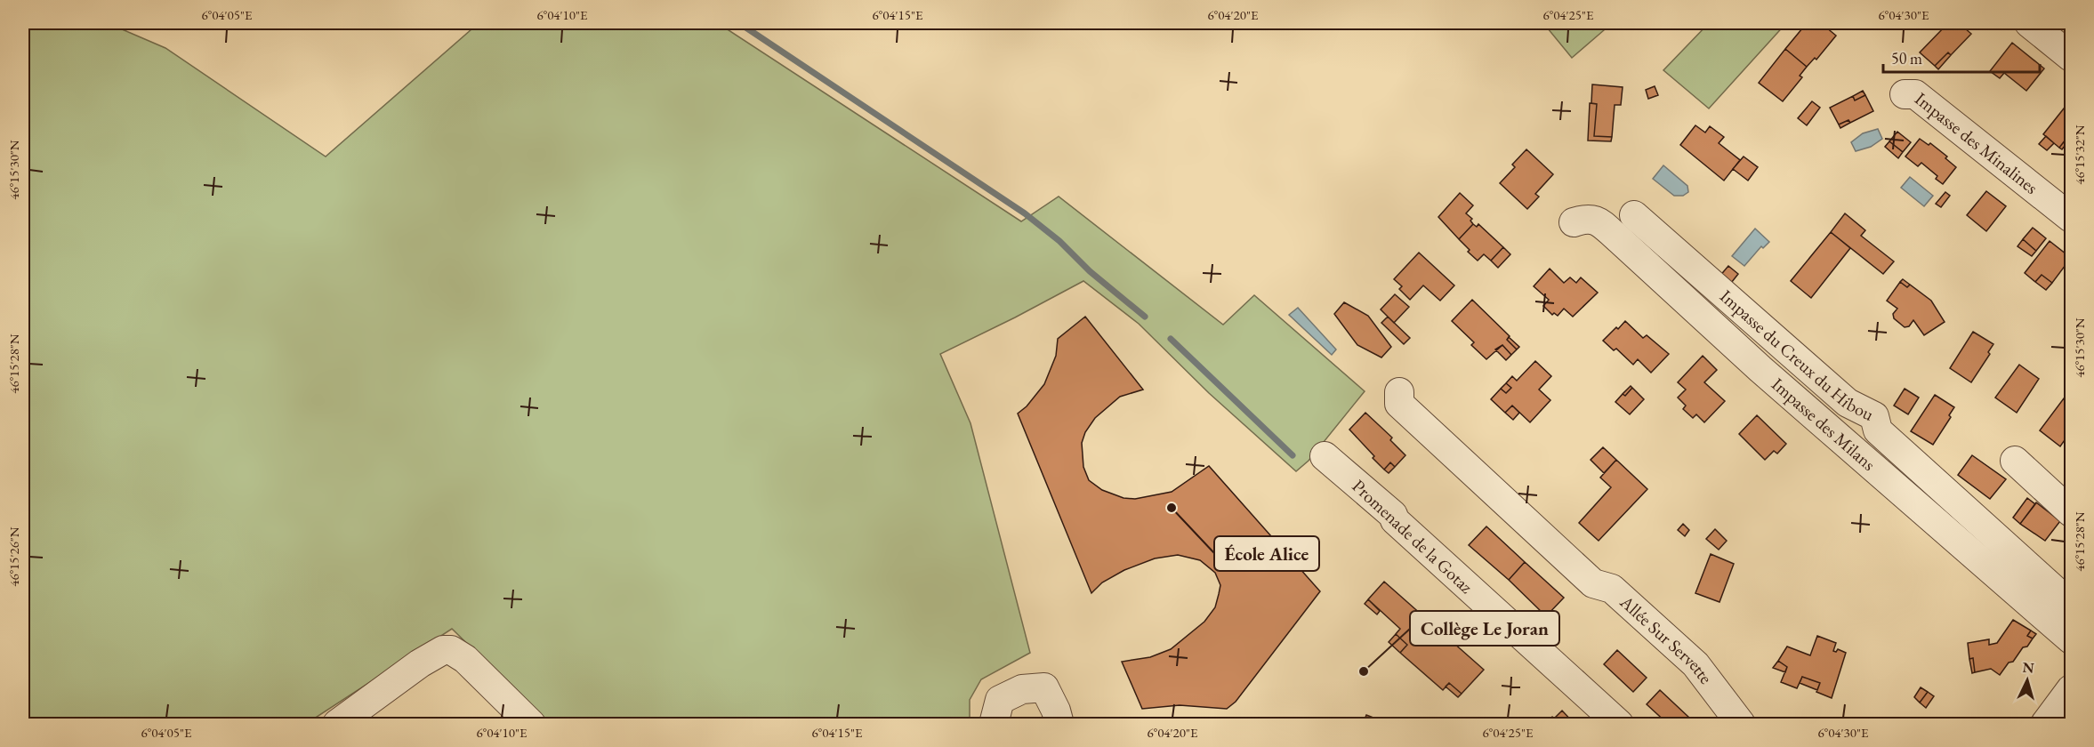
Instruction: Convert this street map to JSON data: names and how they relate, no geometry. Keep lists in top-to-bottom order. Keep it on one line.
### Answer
{"streets":{"street":["Impasse des Minalines","Impasse du Creux du Hibou","Impasse des Milans","Promenade de la Gotaz","Allée Sur Servette"]},"places":["École Alice","Collège Le Joran"],"scale_bar":"50 m","north":"top","coordinates":["6°04'05\"E","6°04'10\"E","6°04'15\"E","6°04'20\"E","6°04'25\"E","6°04'30\"E","46°15'32\"N","46°15'30\"N","46°15'28\"N","46°15'26\"N"]}
